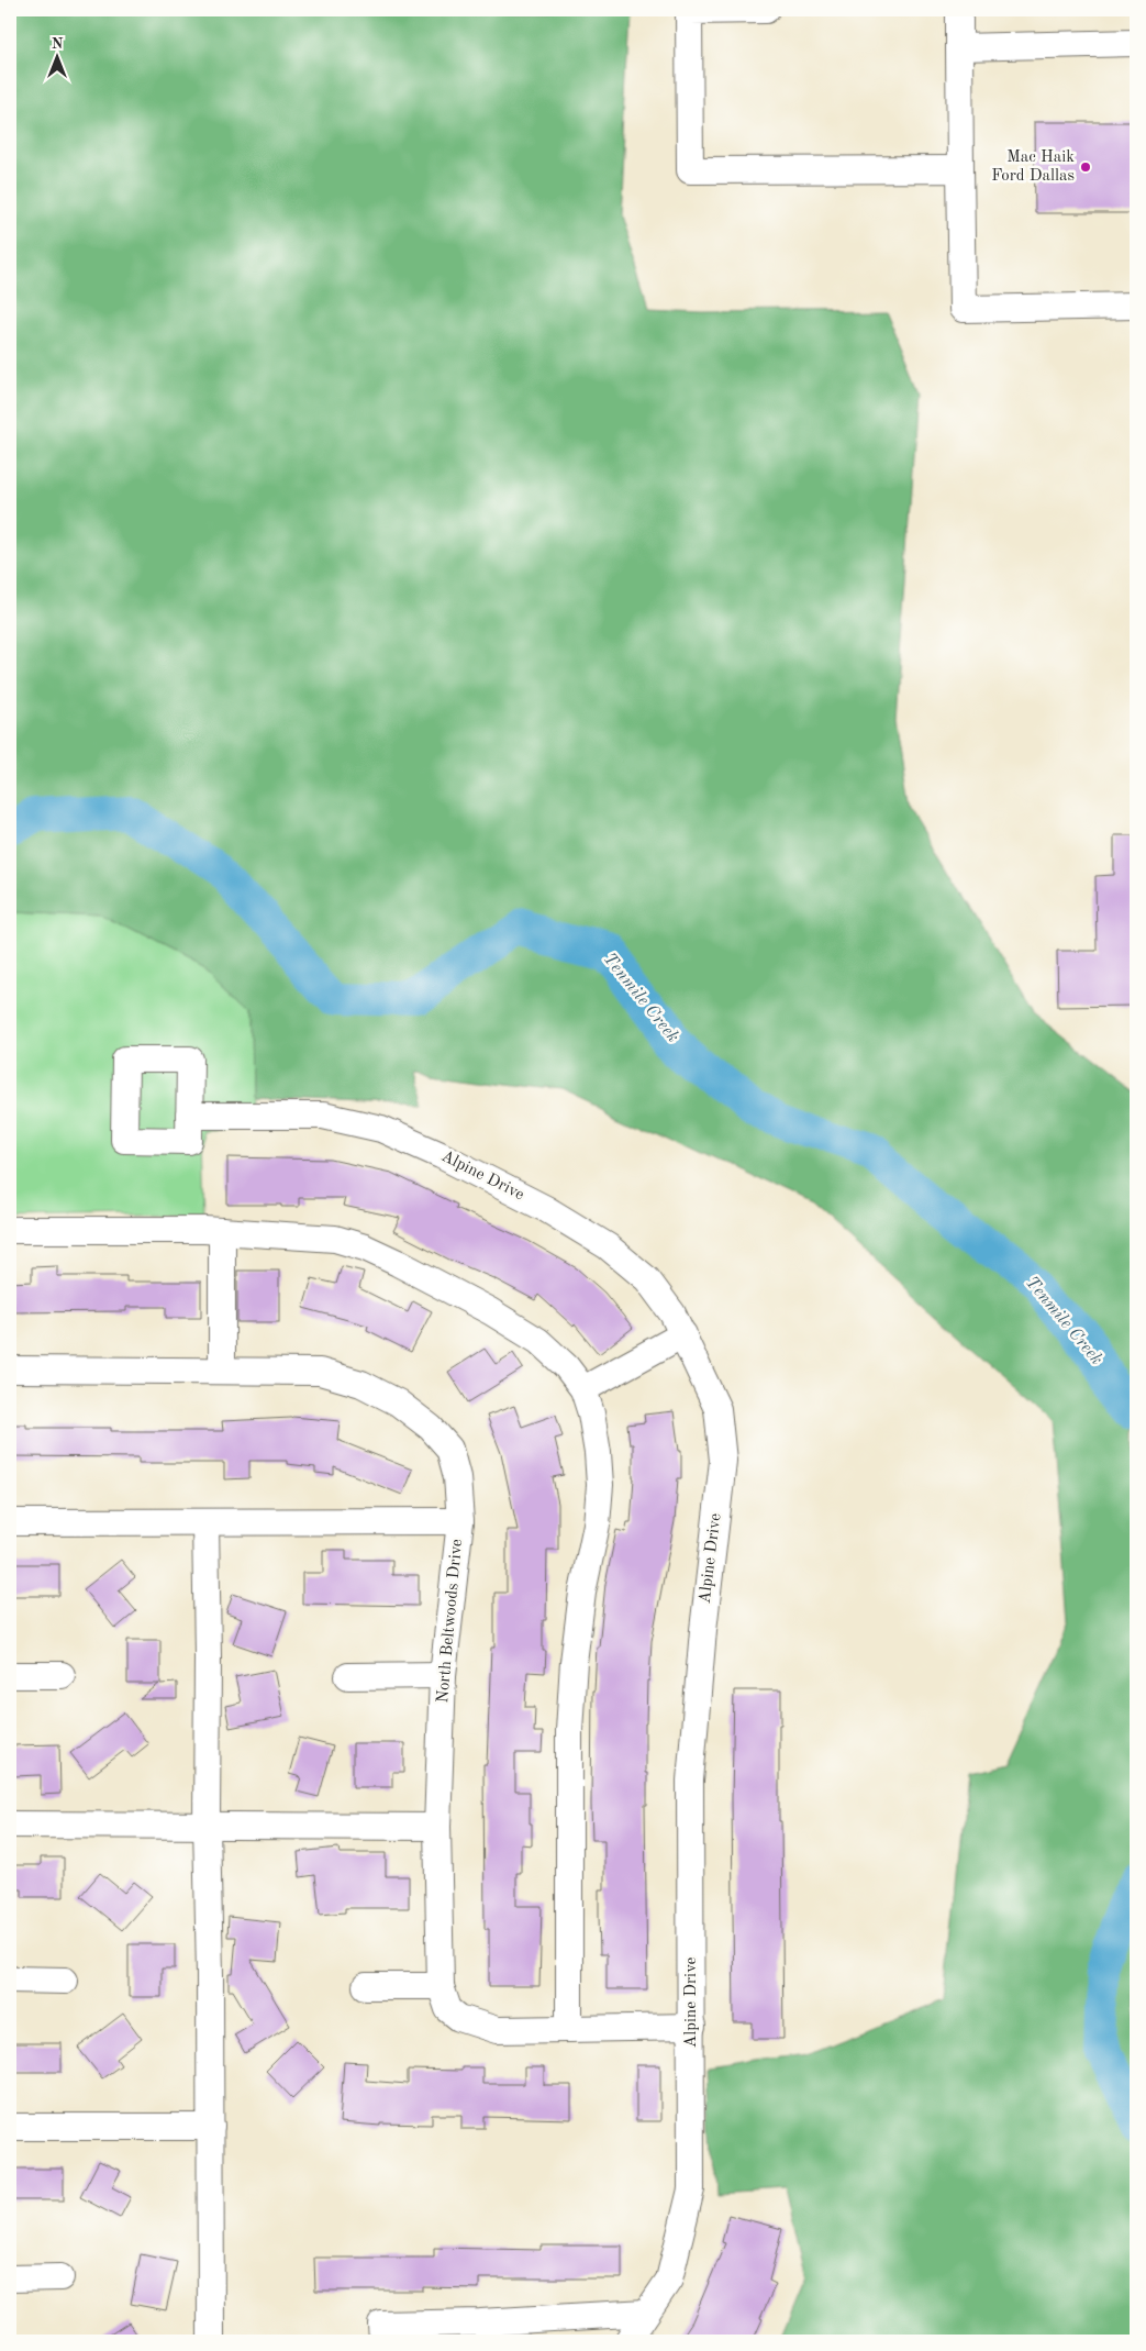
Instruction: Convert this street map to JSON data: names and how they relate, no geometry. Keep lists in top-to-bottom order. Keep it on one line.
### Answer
{"streets":{"street":["Alpine Drive","North Beltwoods Drive"]},"crossings":[["Alpine Drive","North Beltwoods Drive"]],"water":["Tenmile Creek"],"places":["Mac Haik Ford Dallas"],"north":"top"}
